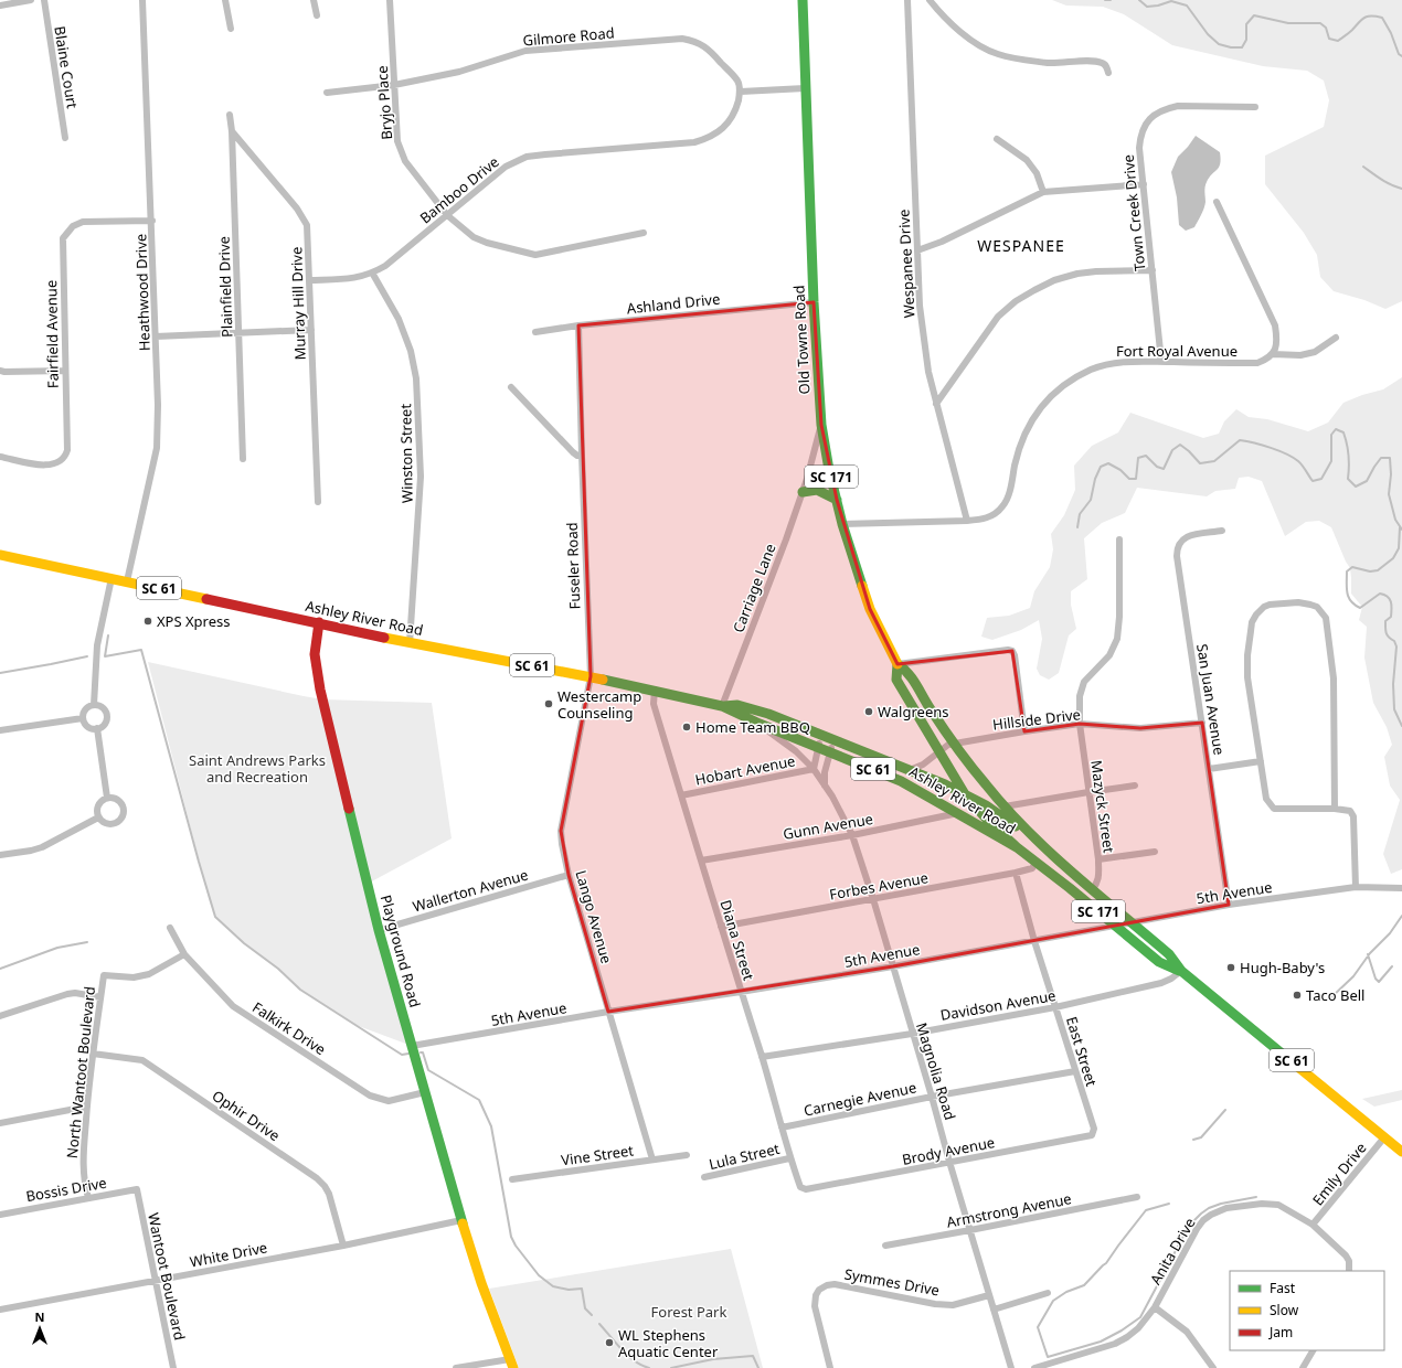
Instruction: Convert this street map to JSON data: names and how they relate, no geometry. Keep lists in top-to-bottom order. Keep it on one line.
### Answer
{"streets":{"main road":["Old Towne Road","SC 171","SC 61","Ashley River Road","Playground Road"],"street":["Gilmore Road","Blaine Court","Bryjo Place","Bamboo Drive","Town Creek Drive","Wespanee Drive","Plainfield Drive","Heathwood Drive","Murray Hill Drive","Ashland Drive","Fairfield Avenue","Fort Royal Avenue","Winston Street","Fuseler Road","Carriage Lane","San Juan Avenue","Hillside Drive","Hobart Avenue","Mazyck Street","Gunn Avenue","Forbes Avenue","Wallerton Avenue","5th Avenue","Lango Avenue","Diana Street","Davidson Avenue","Falkirk Drive","East Street","Magnolia Road","North Wantoot Boulevard","Carnegie Avenue","Ophir Drive","Brody Avenue","Vine Street","Lula Street","Emily Drive","Bossis Drive","Armstrong Avenue","Anita Drive","White Drive","Wantoot Boulevard","Symmes Drive"]},"crossings":[["Gilmore Road","Bryjo Place"],["Gilmore Road","Bamboo Drive"],["Bryjo Place","Bamboo Drive"],["Bamboo Drive","Murray Hill Drive"],["Bamboo Drive","Winston Street"],["Town Creek Drive","Fort Royal Avenue"],["Wespanee Drive","Fort Royal Avenue"],["Plainfield Drive","Murray Hill Drive"],["Heathwood Drive","Fairfield Avenue"],["Heathwood Drive","Ashley River Road"],["Ashland Drive","Old Towne Road"],["Ashland Drive","Fuseler Road"],["Old Towne Road","Fort Royal Avenue"],["Old Towne Road","SC 171"],["Old Towne Road","Carriage Lane"],["Winston Street","Ashley River Road"],["SC 171","SC 61"],["SC 171","Ashley River Road"],["SC 171","Hillside Drive"],["SC 171","Mazyck Street"],["SC 171","Forbes Avenue"],["SC 171","5th Avenue"],["SC 171","Davidson Avenue"],["Fuseler Road","Ashley River Road"],["Fuseler Road","Lango Avenue"],["SC 61","Davidson Avenue"],["SC 61","Emily Drive"],["Carriage Lane","Ashley River Road"],["Carriage Lane","Magnolia Road"],["Ashley River Road","Hillside Drive"],["Ashley River Road","Gunn Avenue"],["Ashley River Road","Lango Avenue"],["Ashley River Road","Diana Street"],["Ashley River Road","Playground Road"],["Ashley River Road","Magnolia Road"],["San Juan Avenue","Hillside Drive"],["San Juan Avenue","5th Avenue"],["Hillside Drive","Mazyck Street"],["Hobart Avenue","Diana Street"],["Hobart Avenue","Magnolia Road"],["Gunn Avenue","Diana Street"],["Gunn Avenue","Magnolia Road"],["Forbes Avenue","Diana Street"],["Forbes Avenue","East Street"],["Forbes Avenue","Magnolia Road"],["Wallerton Avenue","Lango Avenue"],["Wallerton Avenue","Playground Road"],["5th Avenue","Lango Avenue"],["5th Avenue","Diana Street"],["5th Avenue","Playground Road"],["5th Avenue","East Street"],["5th Avenue","Magnolia Road"],["Lango Avenue","Vine Street"],["Diana Street","Davidson Avenue"],["Diana Street","Carnegie Avenue"],["Diana Street","Brody Avenue"],["Diana Street","Lula Street"],["Playground Road","Falkirk Drive"],["Playground Road","White Drive"],["Davidson Avenue","East Street"],["Davidson Avenue","Magnolia Road"],["Falkirk Drive","North Wantoot Boulevard"],["East Street","Carnegie Avenue"],["East Street","Brody Avenue"],["Magnolia Road","Carnegie Avenue"],["Magnolia Road","Brody Avenue"],["Magnolia Road","Armstrong Avenue"],["Magnolia Road","Symmes Drive"],["North Wantoot Boulevard","Ophir Drive"],["North Wantoot Boulevard","Bossis Drive"],["Ophir Drive","White Drive"],["Emily Drive","Anita Drive"],["Bossis Drive","Wantoot Boulevard"],["White Drive","Wantoot Boulevard"]],"districts":["WESPANEE"],"parks":["Saint Andrews Parks and Recreation","Forest Park"],"places":["XPS Xpress","Westercamp Counseling","Walgreens","Home Team BBQ","Hugh-Baby's","Taco Bell","WL Stephens Aquatic Center"],"legend":["Fast","Slow","Jam"],"north":"top"}
